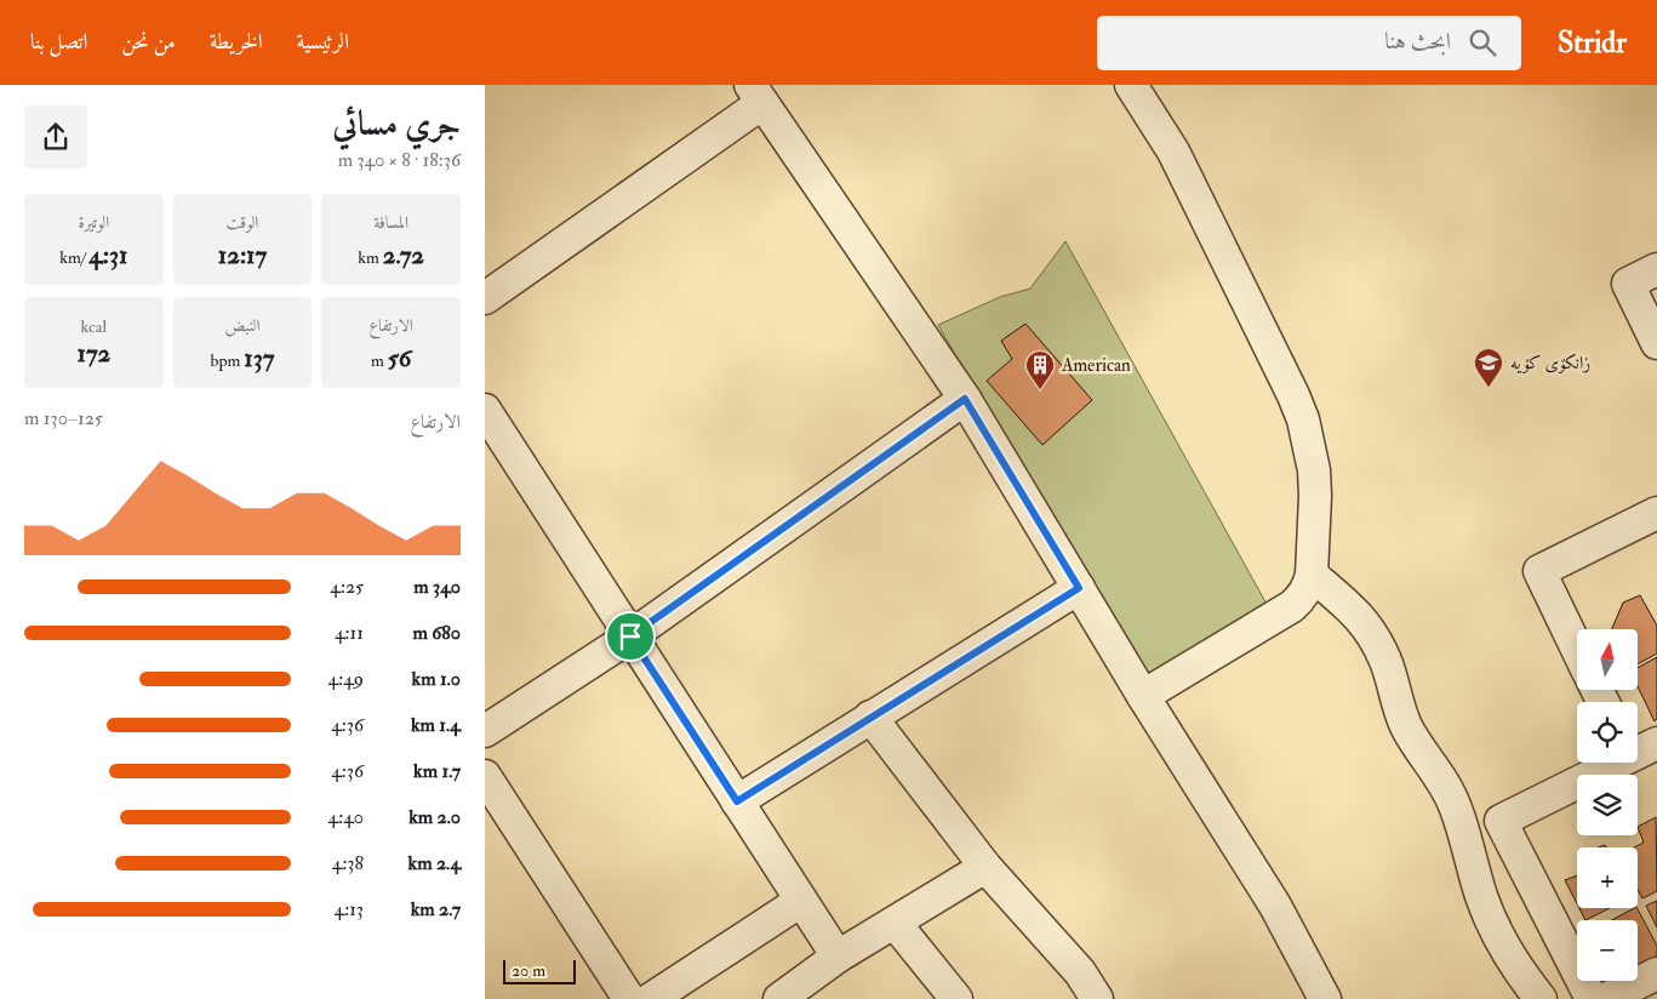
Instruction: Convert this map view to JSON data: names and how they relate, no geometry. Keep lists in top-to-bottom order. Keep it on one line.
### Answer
{"places":{"school or university":["زانکۆی کۆیە"],"building":["American"]},"scale_bar":"20 m","north":"top","page":{"header":"Stridr","search":"ابحث هنا","nav":["الرئيسية","الخريطة","من نحن","اتصل بنا"],"heading":["جري مسائي","18:36 · 8 × 340 m"],"stats":[["المسافة","2.72 km"],["الوقت","12:17"],["الوتيرة","4:31 /km"],["الارتفاع","56 m"],["النبض","137 bpm"],["kcal","172"]],"chart":["الارتفاع","125–130 m"],"list":[{"name":"340 m","note":"4:25"},{"name":"680 m","note":"4:11"},{"name":"1.0 km","note":"4:49"},{"name":"1.4 km","note":"4:36"},{"name":"1.7 km","note":"4:36"},{"name":"2.0 km","note":"4:40"},{"name":"2.4 km","note":"4:38"},{"name":"2.7 km","note":"4:13"}],"map_buttons":["+","−"],"scale":"20 m"}}
